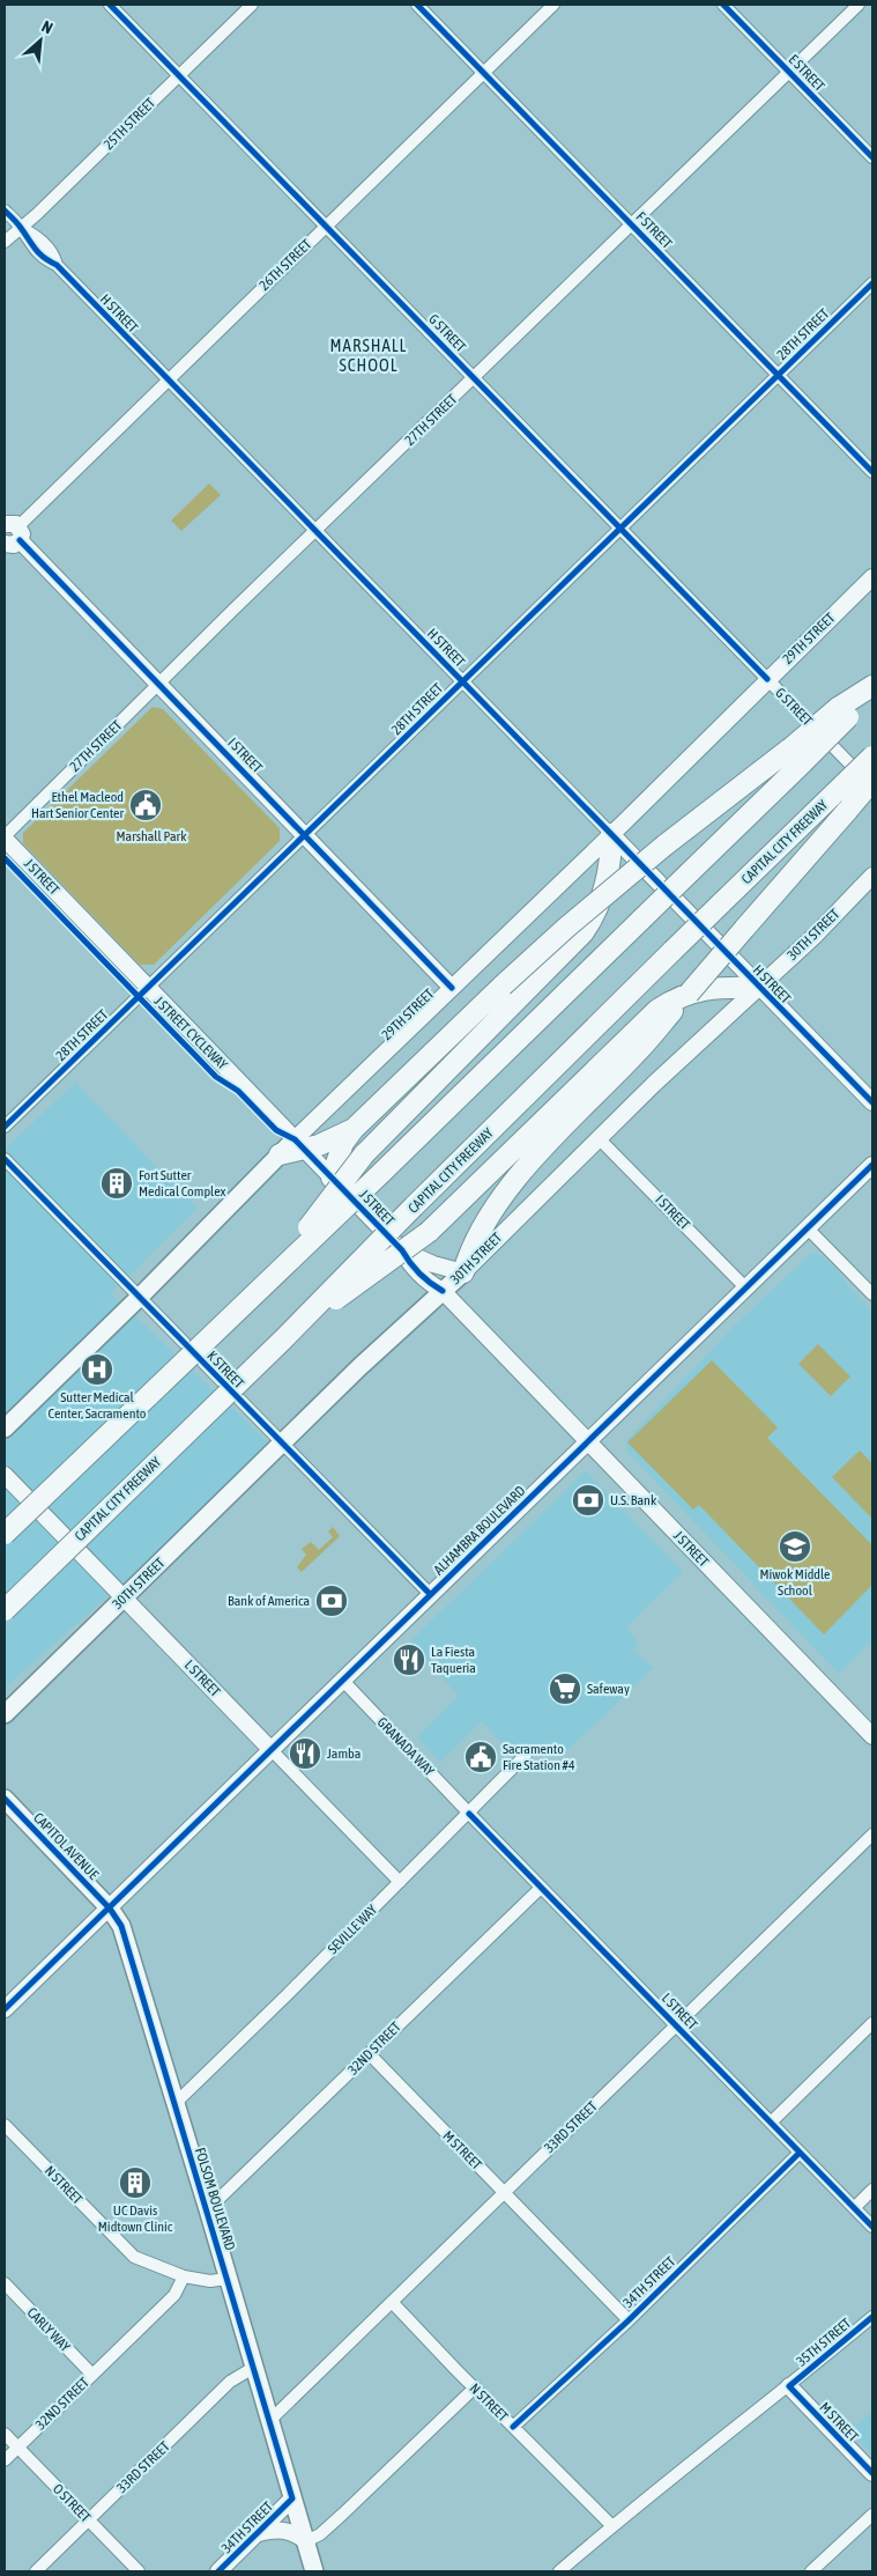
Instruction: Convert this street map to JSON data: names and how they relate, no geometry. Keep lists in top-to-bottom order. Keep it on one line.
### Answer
{"streets":{"highway":["CAPITAL CITY FREEWAY"],"main road":["H STREET","29TH STREET","I STREET","J STREET","30TH STREET","ALHAMBRA BOULEVARD","L STREET","CAPITOL AVENUE","M STREET","FOLSOM BOULEVARD","34TH STREET"],"street":["E STREET","25TH STREET","F STREET","26TH STREET","G STREET","28TH STREET","27TH STREET","K STREET","GRANADA WAY","SEVILLE WAY","32ND STREET","33RD STREET","N STREET","CARLY WAY","35TH STREET","O STREET"],"cycle path":["J STREET CYCLEWAY"]},"crossings":[["E STREET","27TH STREET"],["25TH STREET","H STREET"],["25TH STREET","G STREET"],["F STREET","26TH STREET"],["F STREET","28TH STREET"],["F STREET","27TH STREET"],["26TH STREET","H STREET"],["26TH STREET","G STREET"],["26TH STREET","I STREET"],["H STREET","28TH STREET"],["H STREET","27TH STREET"],["H STREET","29TH STREET"],["H STREET","30TH STREET"],["G STREET","28TH STREET"],["G STREET","27TH STREET"],["G STREET","29TH STREET"],["28TH STREET","I STREET"],["28TH STREET","J STREET"],["27TH STREET","I STREET"],["27TH STREET","J STREET"],["29TH STREET","I STREET"],["29TH STREET","J STREET"],["I STREET","30TH STREET"],["I STREET","ALHAMBRA BOULEVARD"],["J STREET","30TH STREET"],["J STREET","ALHAMBRA BOULEVARD"],["30TH STREET","K STREET"],["30TH STREET","L STREET"],["K STREET","ALHAMBRA BOULEVARD"],["ALHAMBRA BOULEVARD","L STREET"],["ALHAMBRA BOULEVARD","GRANADA WAY"],["ALHAMBRA BOULEVARD","CAPITOL AVENUE"],["ALHAMBRA BOULEVARD","FOLSOM BOULEVARD"],["L STREET","GRANADA WAY"],["L STREET","SEVILLE WAY"],["L STREET","32ND STREET"],["L STREET","33RD STREET"],["L STREET","34TH STREET"],["GRANADA WAY","SEVILLE WAY"],["CAPITOL AVENUE","FOLSOM BOULEVARD"],["SEVILLE WAY","FOLSOM BOULEVARD"],["32ND STREET","M STREET"],["32ND STREET","N STREET"],["32ND STREET","FOLSOM BOULEVARD"],["32ND STREET","CARLY WAY"],["32ND STREET","O STREET"],["33RD STREET","M STREET"],["33RD STREET","N STREET"],["33RD STREET","FOLSOM BOULEVARD"],["33RD STREET","O STREET"],["M STREET","34TH STREET"],["M STREET","35TH STREET"],["N STREET","34TH STREET"],["N STREET","35TH STREET"],["FOLSOM BOULEVARD","34TH STREET"]],"districts":["MARSHALL SCHOOL"],"parks":["Marshall Park"],"places":{"public building":["Ethel Macleod Hart Senior Center","Sacramento Fire Station #4"],"building":["Fort Sutter Medical Complex","UC Davis Midtown Clinic"],"hospital":["Sutter Medical Center, Sacramento"],"bank":["U.S. Bank","Bank of America"],"school or university":["Miwok Middle School"],"restaurant":["La Fiesta Taqueria","Jamba"],"supermarket":["Safeway"]},"north":"top right"}
